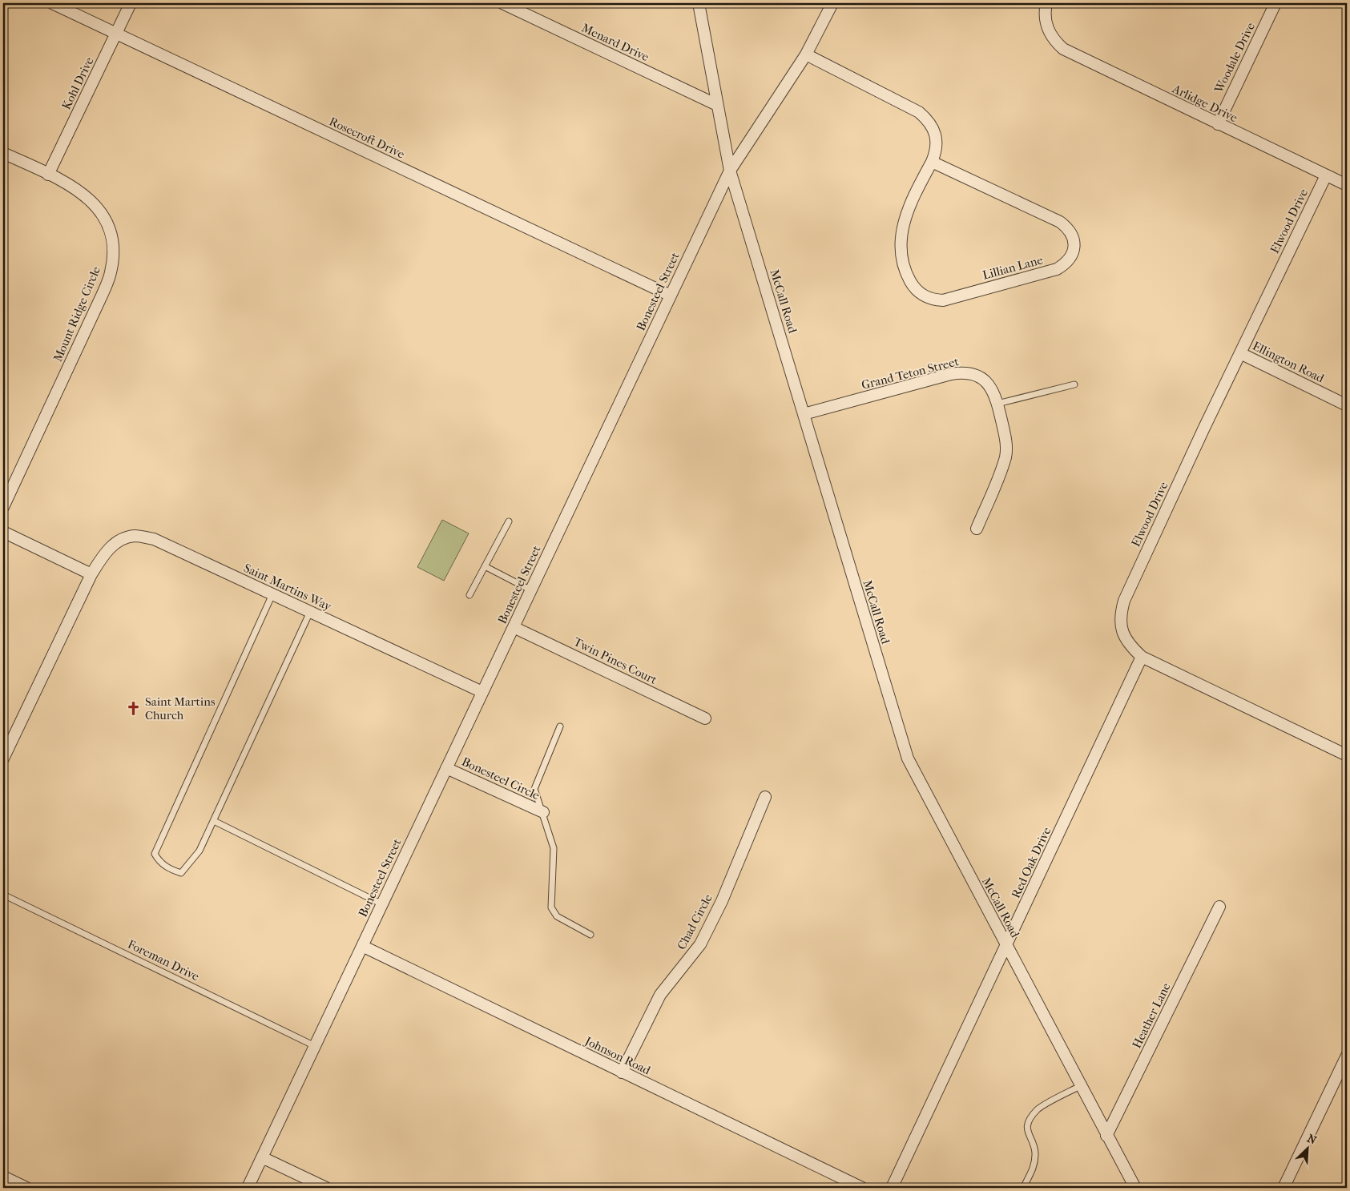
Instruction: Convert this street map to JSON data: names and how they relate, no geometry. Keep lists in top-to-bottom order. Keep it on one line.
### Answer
{"streets":{"street":["Menard Drive","Woodale Drive","Kohl Drive","Arlidge Drive","Rosecroft Drive","Elwood Drive","Lillian Lane","Bonesteel Street","McCall Road","Mount Ridge Circle","Ellington Road","Grand Teton Street","Saint Martins Way","Twin Pines Court","Bonesteel Circle","Red Oak Drive","Chad Circle","Heather Lane","Johnson Road"],"lane":["Foreman Drive"]},"crossings":[["Menard Drive","McCall Road"],["Woodale Drive","Arlidge Drive"],["Kohl Drive","Rosecroft Drive"],["Kohl Drive","Mount Ridge Circle"],["Arlidge Drive","Elwood Drive"],["Rosecroft Drive","Bonesteel Street"],["Elwood Drive","Ellington Road"],["Elwood Drive","Red Oak Drive"],["Lillian Lane","Bonesteel Street"],["Bonesteel Street","McCall Road"],["Bonesteel Street","Saint Martins Way"],["Bonesteel Street","Twin Pines Court"],["Bonesteel Street","Bonesteel Circle"],["Bonesteel Street","Foreman Drive"],["Bonesteel Street","Johnson Road"],["McCall Road","Grand Teton Street"],["McCall Road","Red Oak Drive"],["McCall Road","Heather Lane"],["Chad Circle","Johnson Road"]],"places":{"church":["Saint Martins Church"]},"north":"top right"}
